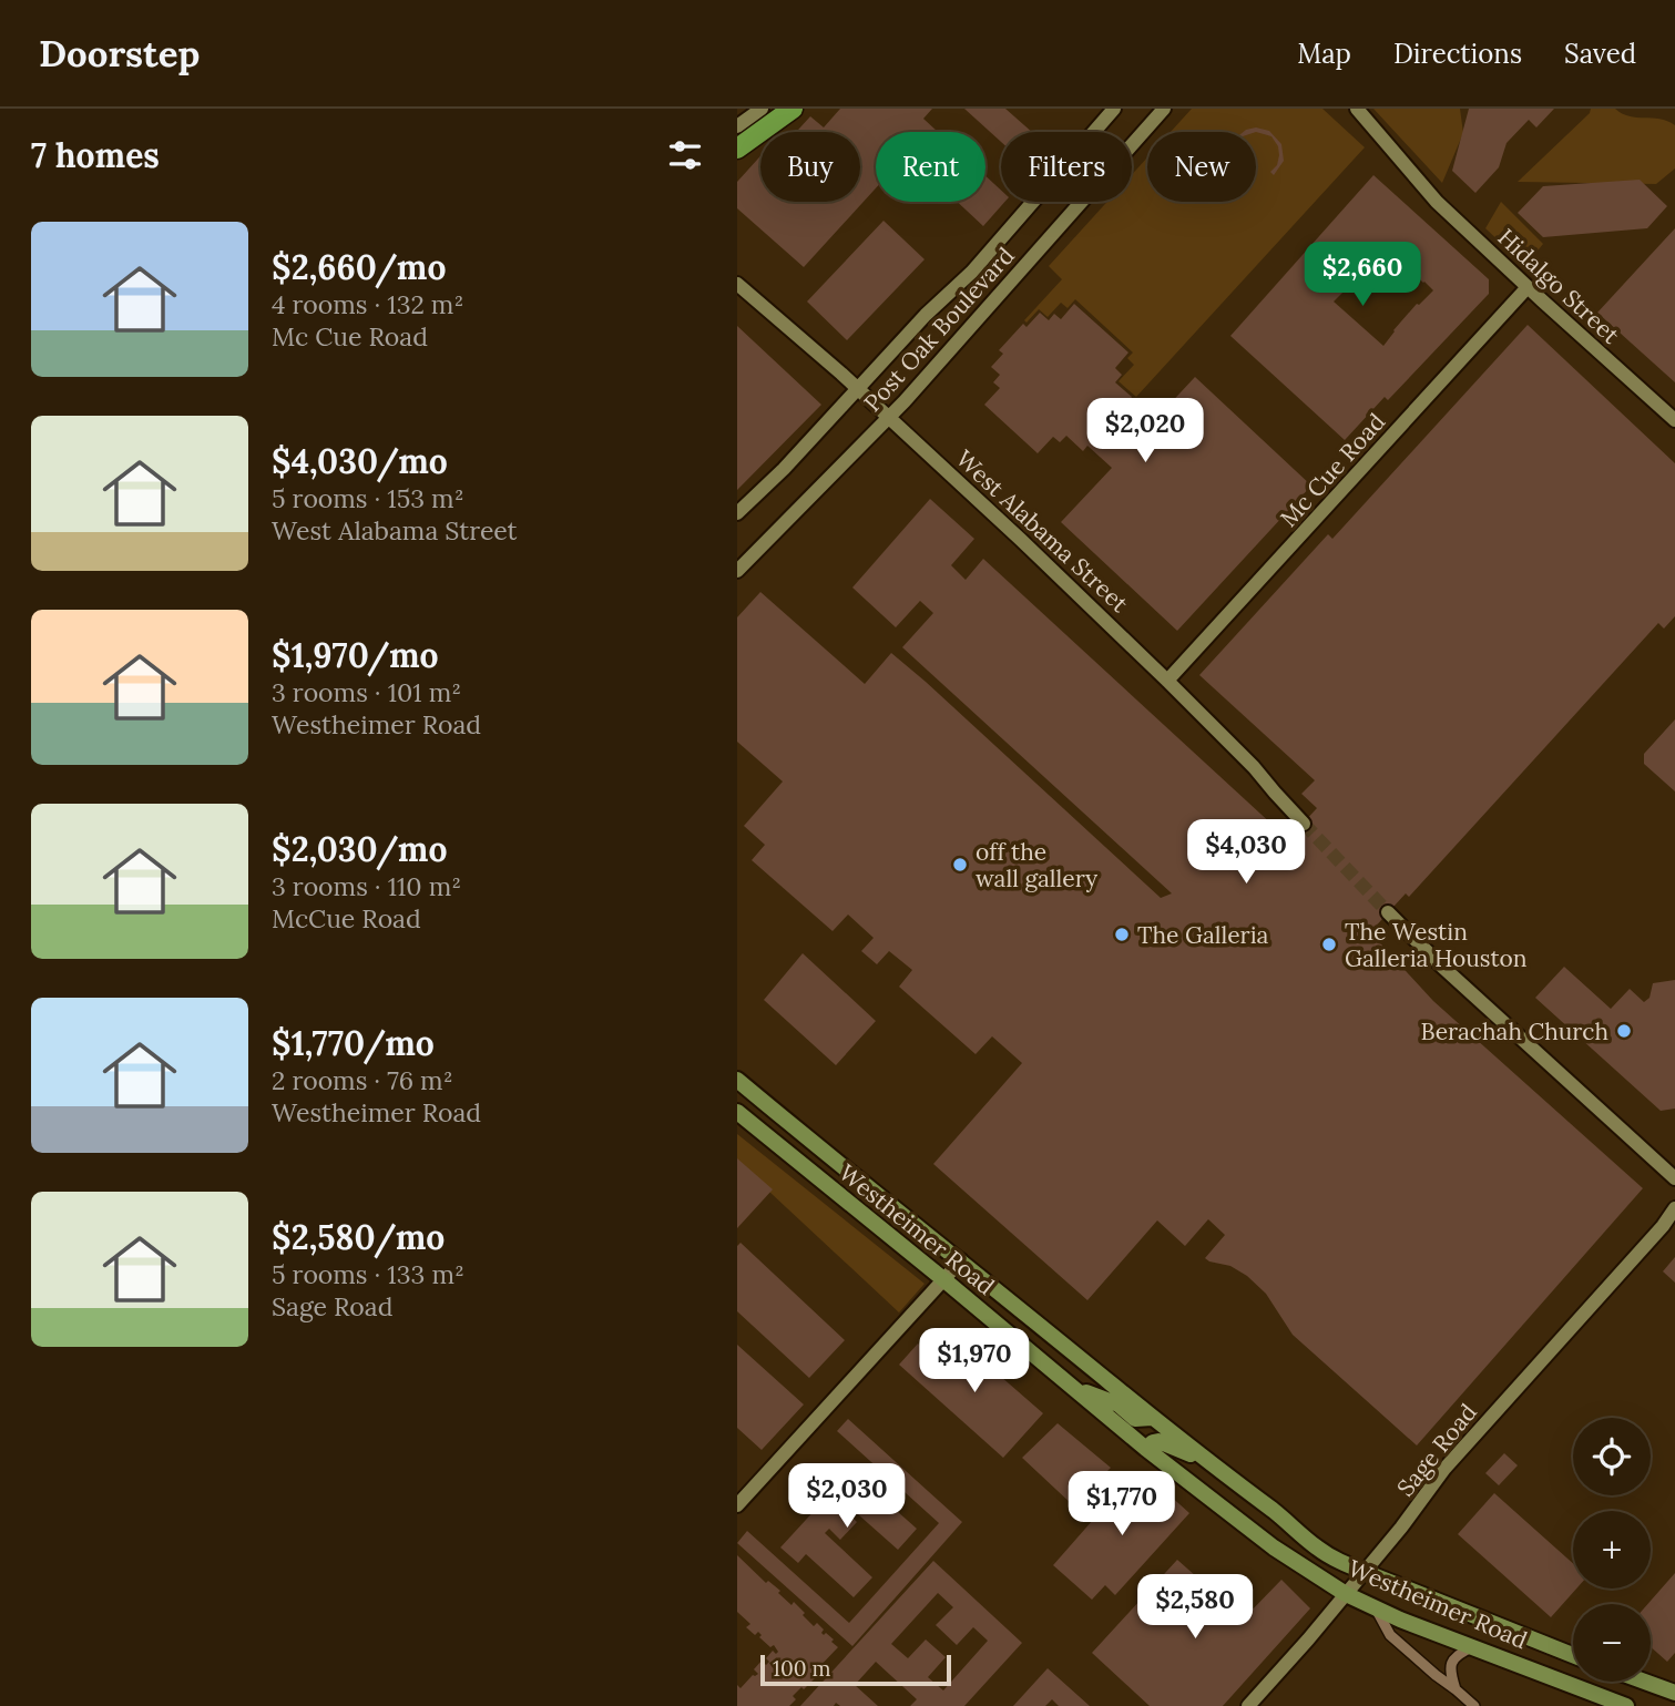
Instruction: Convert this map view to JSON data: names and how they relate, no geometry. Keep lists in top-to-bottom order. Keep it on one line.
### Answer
{"streets":{"main road":["Westheimer Road"],"street":["Hidalgo Street","Post Oak Boulevard","Mc Cue Road","West Alabama Street","Sage Road"]},"crossings":[["Hidalgo Street","Mc Cue Road"],["Post Oak Boulevard","West Alabama Street"],["Mc Cue Road","West Alabama Street"],["Westheimer Road","Sage Road"]],"places":["off the wall gallery","The Galleria","The Westin Galleria Houston","Berachah Church"],"scale_bar":"100 m","page":{"header":"Doorstep","nav":["Map","Directions","Saved"],"heading":"7 homes","chip":["Buy","Rent","Filters","New"],"list":[{"name":"$2,660/mo","note":"4 rooms · 132 m² · Mc Cue Road"},{"name":"$4,030/mo","note":"5 rooms · 153 m² · West Alabama Street"},{"name":"$1,970/mo","note":"3 rooms · 101 m² · Westheimer Road"},{"name":"$2,030/mo","note":"3 rooms · 110 m² · McCue Road"},{"name":"$1,770/mo","note":"2 rooms · 76 m² · Westheimer Road"},{"name":"$2,580/mo","note":"5 rooms · 133 m² · Sage Road"}],"price":["$2,660","$2,020","$4,030","$1,970","$2,030","$1,770","$2,580"],"map_buttons":["+","−"],"scale":"100 m"}}
